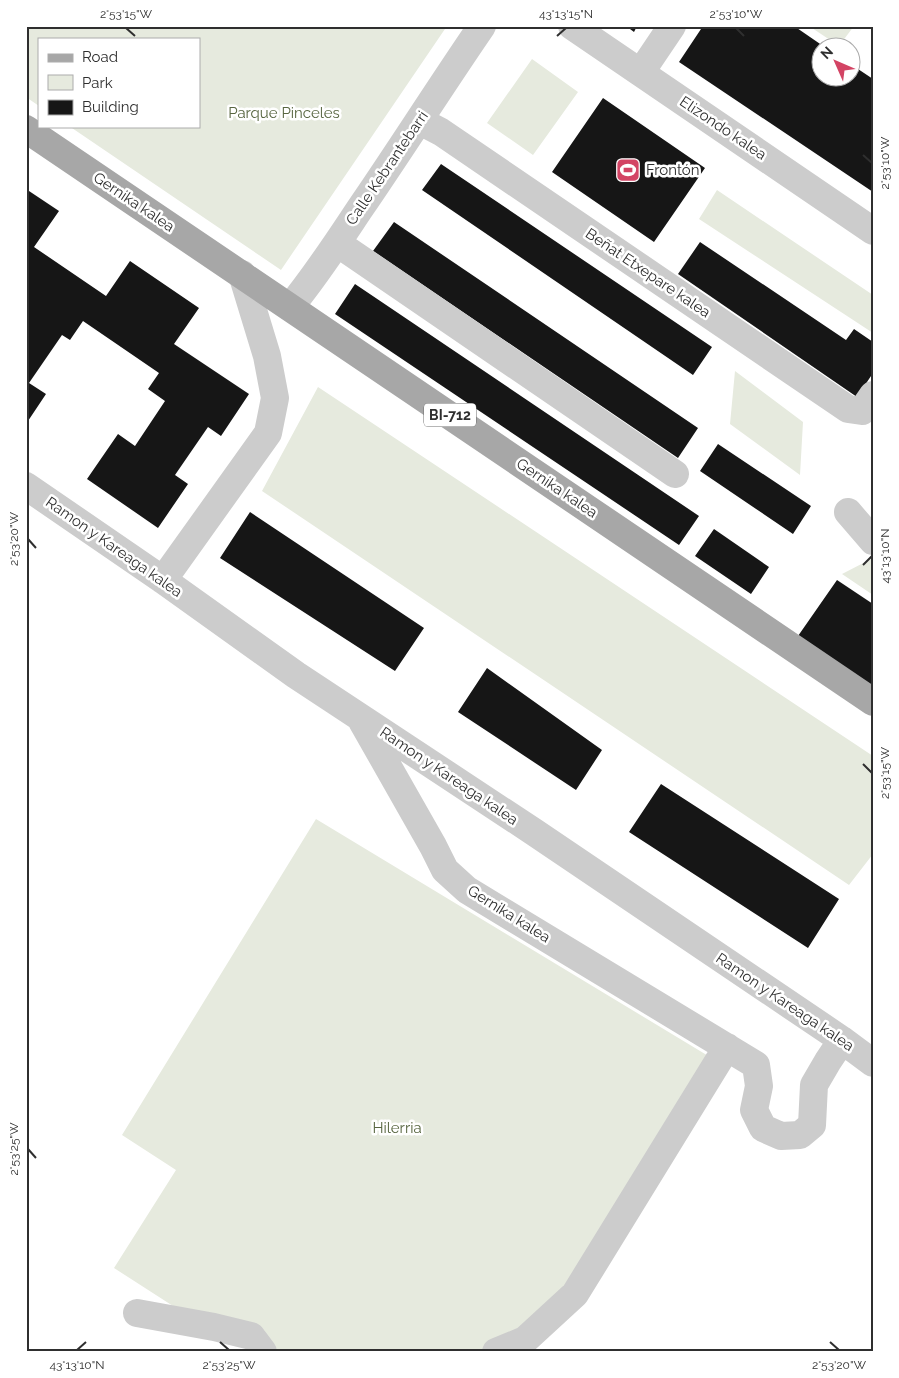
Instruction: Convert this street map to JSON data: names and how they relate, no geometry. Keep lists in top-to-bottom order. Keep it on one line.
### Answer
{"streets":{"main road":["Gernika kalea","BI-712"],"street":["Elizondo kalea","Calle Kebrantebarri","Beñat Etxepare kalea","Ramon y Kareaga kalea"]},"crossings":[["Calle Kebrantebarri","Gernika kalea"],["Calle Kebrantebarri","Beñat Etxepare kalea"],["Gernika kalea","Ramon y Kareaga kalea"]],"parks":["Parque Pinceles","Hilerria"],"places":{"sports":["Frontón"]},"legend":["Road","Park","Building"],"north":"top left","coordinates":["2°53'15\"W","43°13'15\"N","2°53'10\"W","2°53'20\"W","43°13'10\"N","2°53'25\"W"]}
